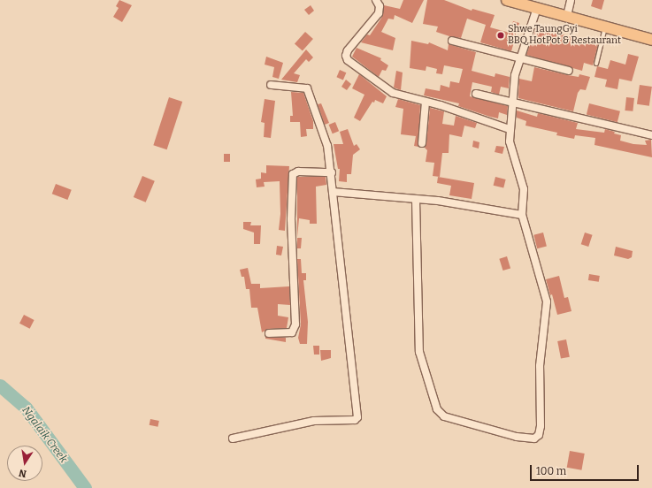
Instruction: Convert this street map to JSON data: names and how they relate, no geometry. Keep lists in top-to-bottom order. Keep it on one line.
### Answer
{"water":["Ngalaik Creek"],"places":["Shwe TaungGyi BBQ,HotPot & Restaurant"],"scale_bar":"100 m","north":"bottom"}
